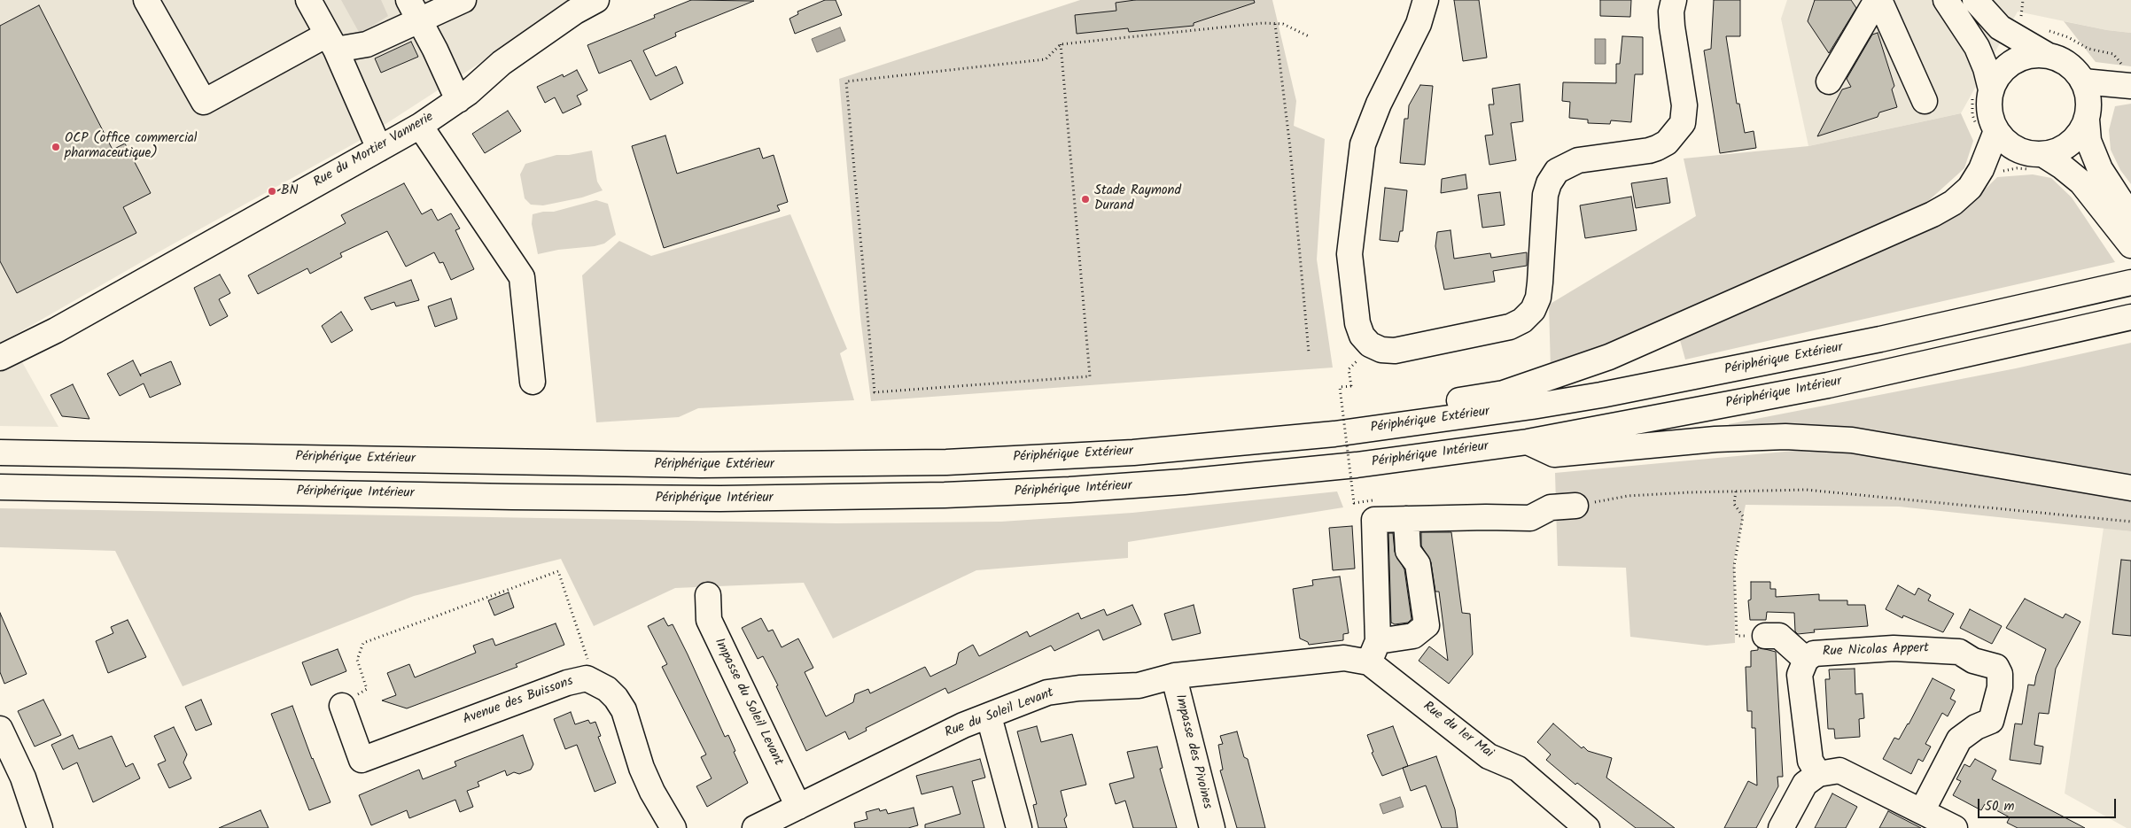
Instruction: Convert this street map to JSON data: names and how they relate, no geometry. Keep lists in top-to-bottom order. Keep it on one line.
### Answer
{"streets":{"main road":["Rue du Mortier Vannerie","Périphérique Extérieur","Périphérique Intérieur","Rue Nicolas Appert","Avenue des Buissons","Impasse du Soleil Levant","Rue du Soleil Levant","Rue du 1er Mai","Impasse des Pivoines"]},"crossings":[["Impasse du Soleil Levant","Rue du Soleil Levant"],["Rue du Soleil Levant","Rue du 1er Mai"],["Rue du Soleil Levant","Impasse des Pivoines"]],"places":["OCP (office commercial pharmaceutique)","BN","Stade Raymond Durand"],"scale_bar":"50 m"}
